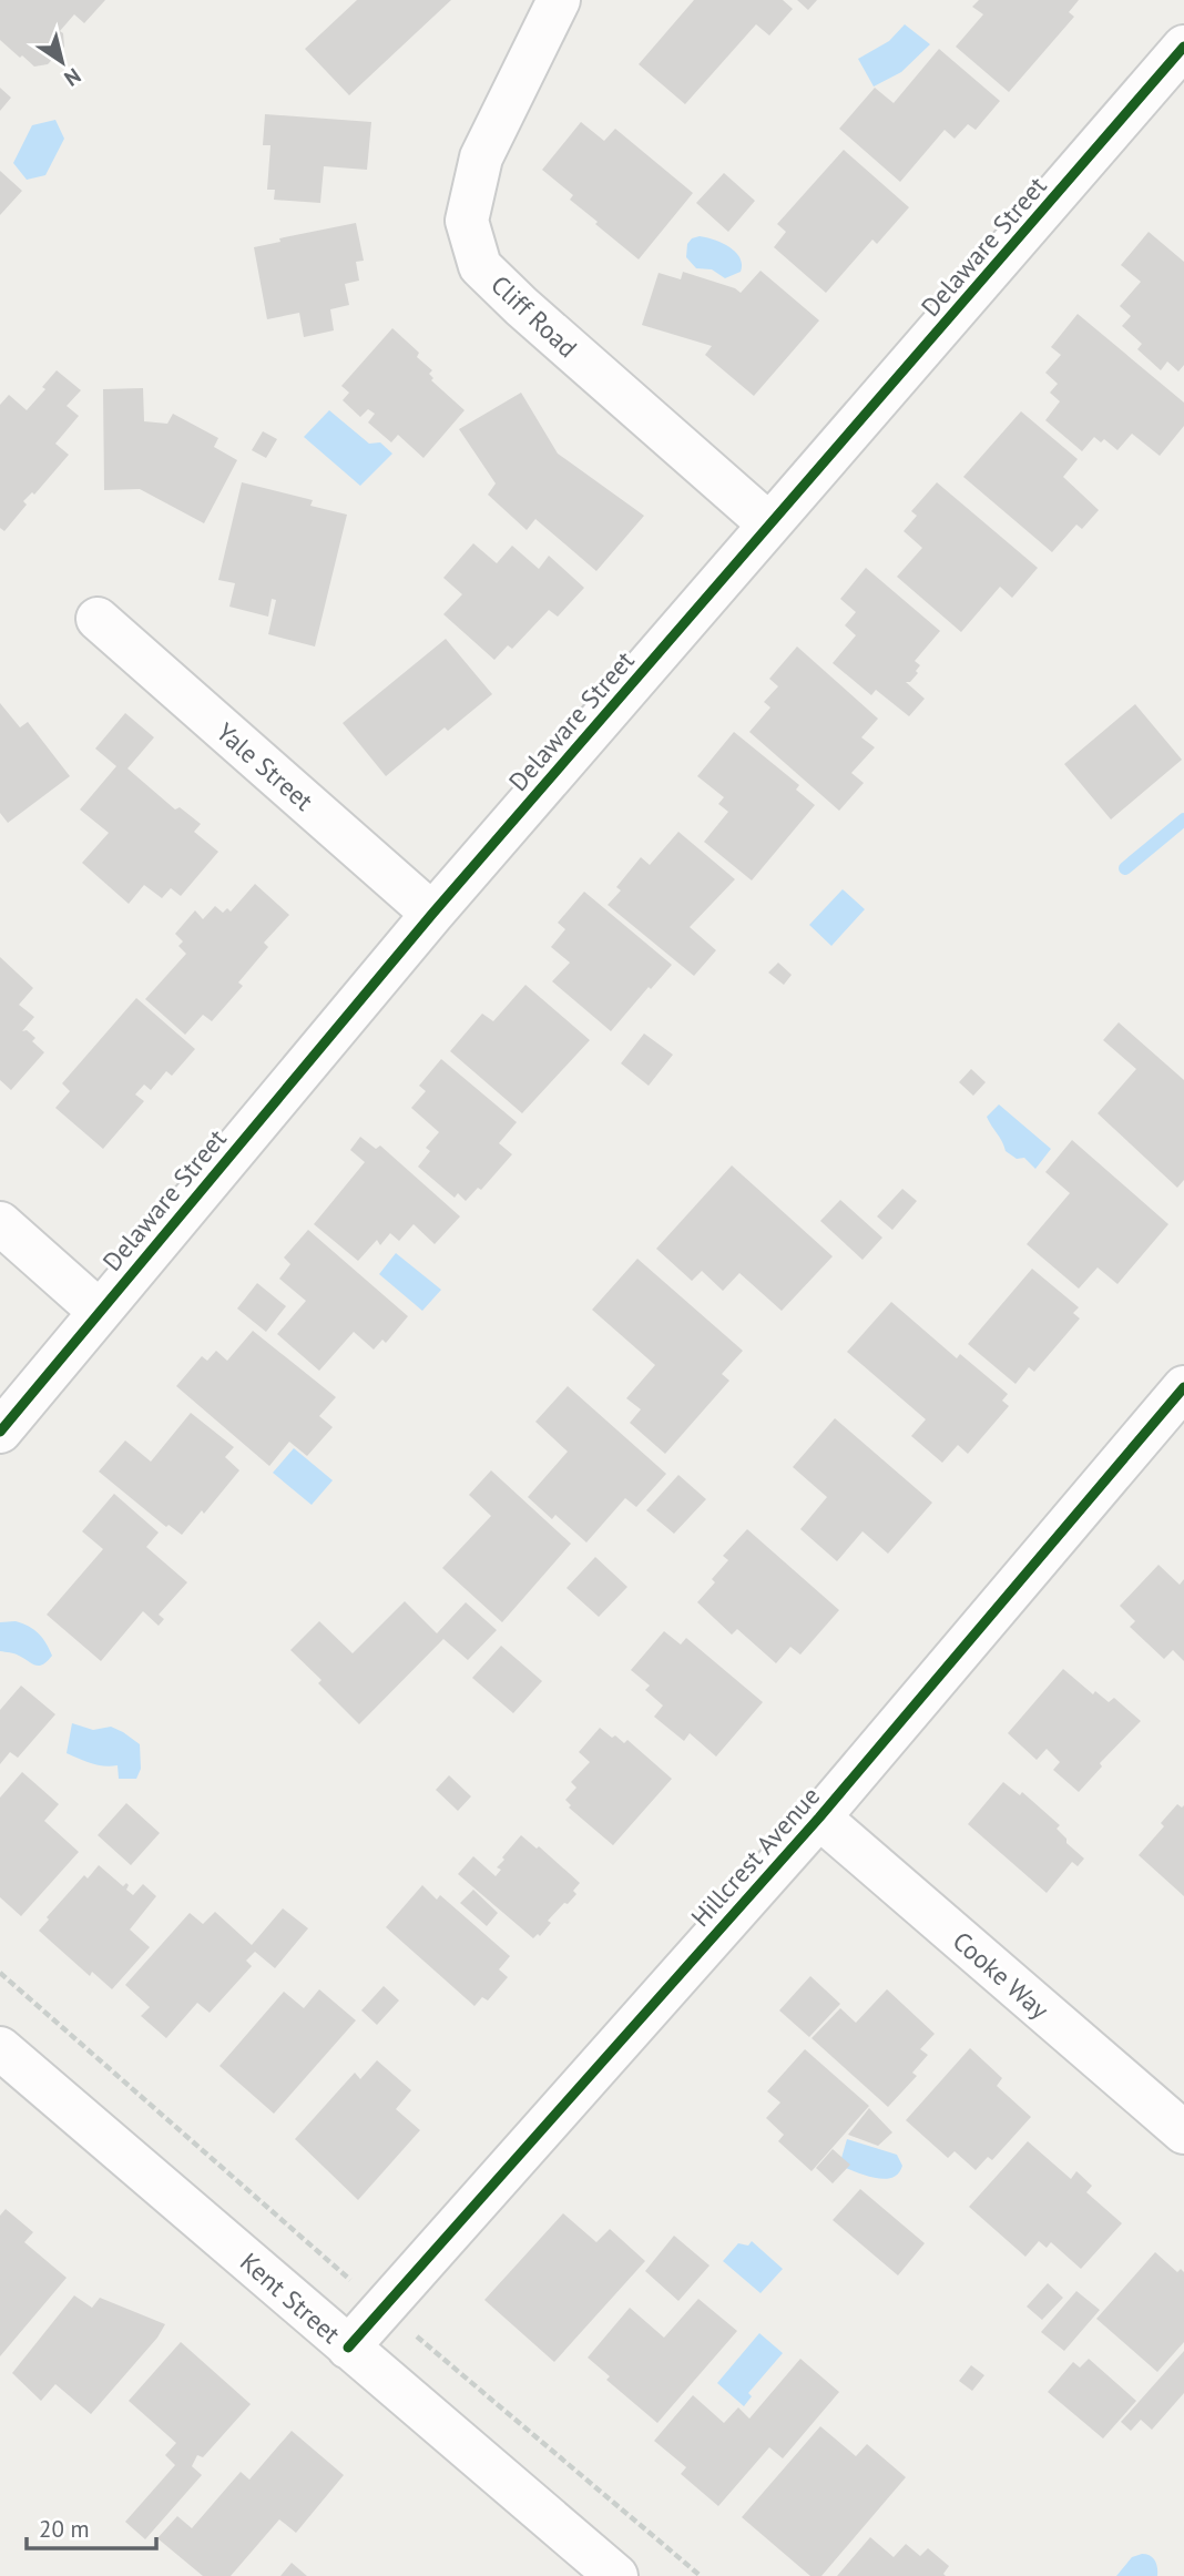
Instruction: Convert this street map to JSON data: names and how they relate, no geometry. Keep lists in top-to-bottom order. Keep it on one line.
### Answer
{"streets":{"street":["Delaware Street","Cliff Road","Yale Street","Hillcrest Avenue","Cooke Way","Kent Street"]},"crossings":[["Delaware Street","Cliff Road"],["Delaware Street","Yale Street"],["Hillcrest Avenue","Cooke Way"],["Hillcrest Avenue","Kent Street"]],"scale_bar":"20 m","north":"bottom right"}
